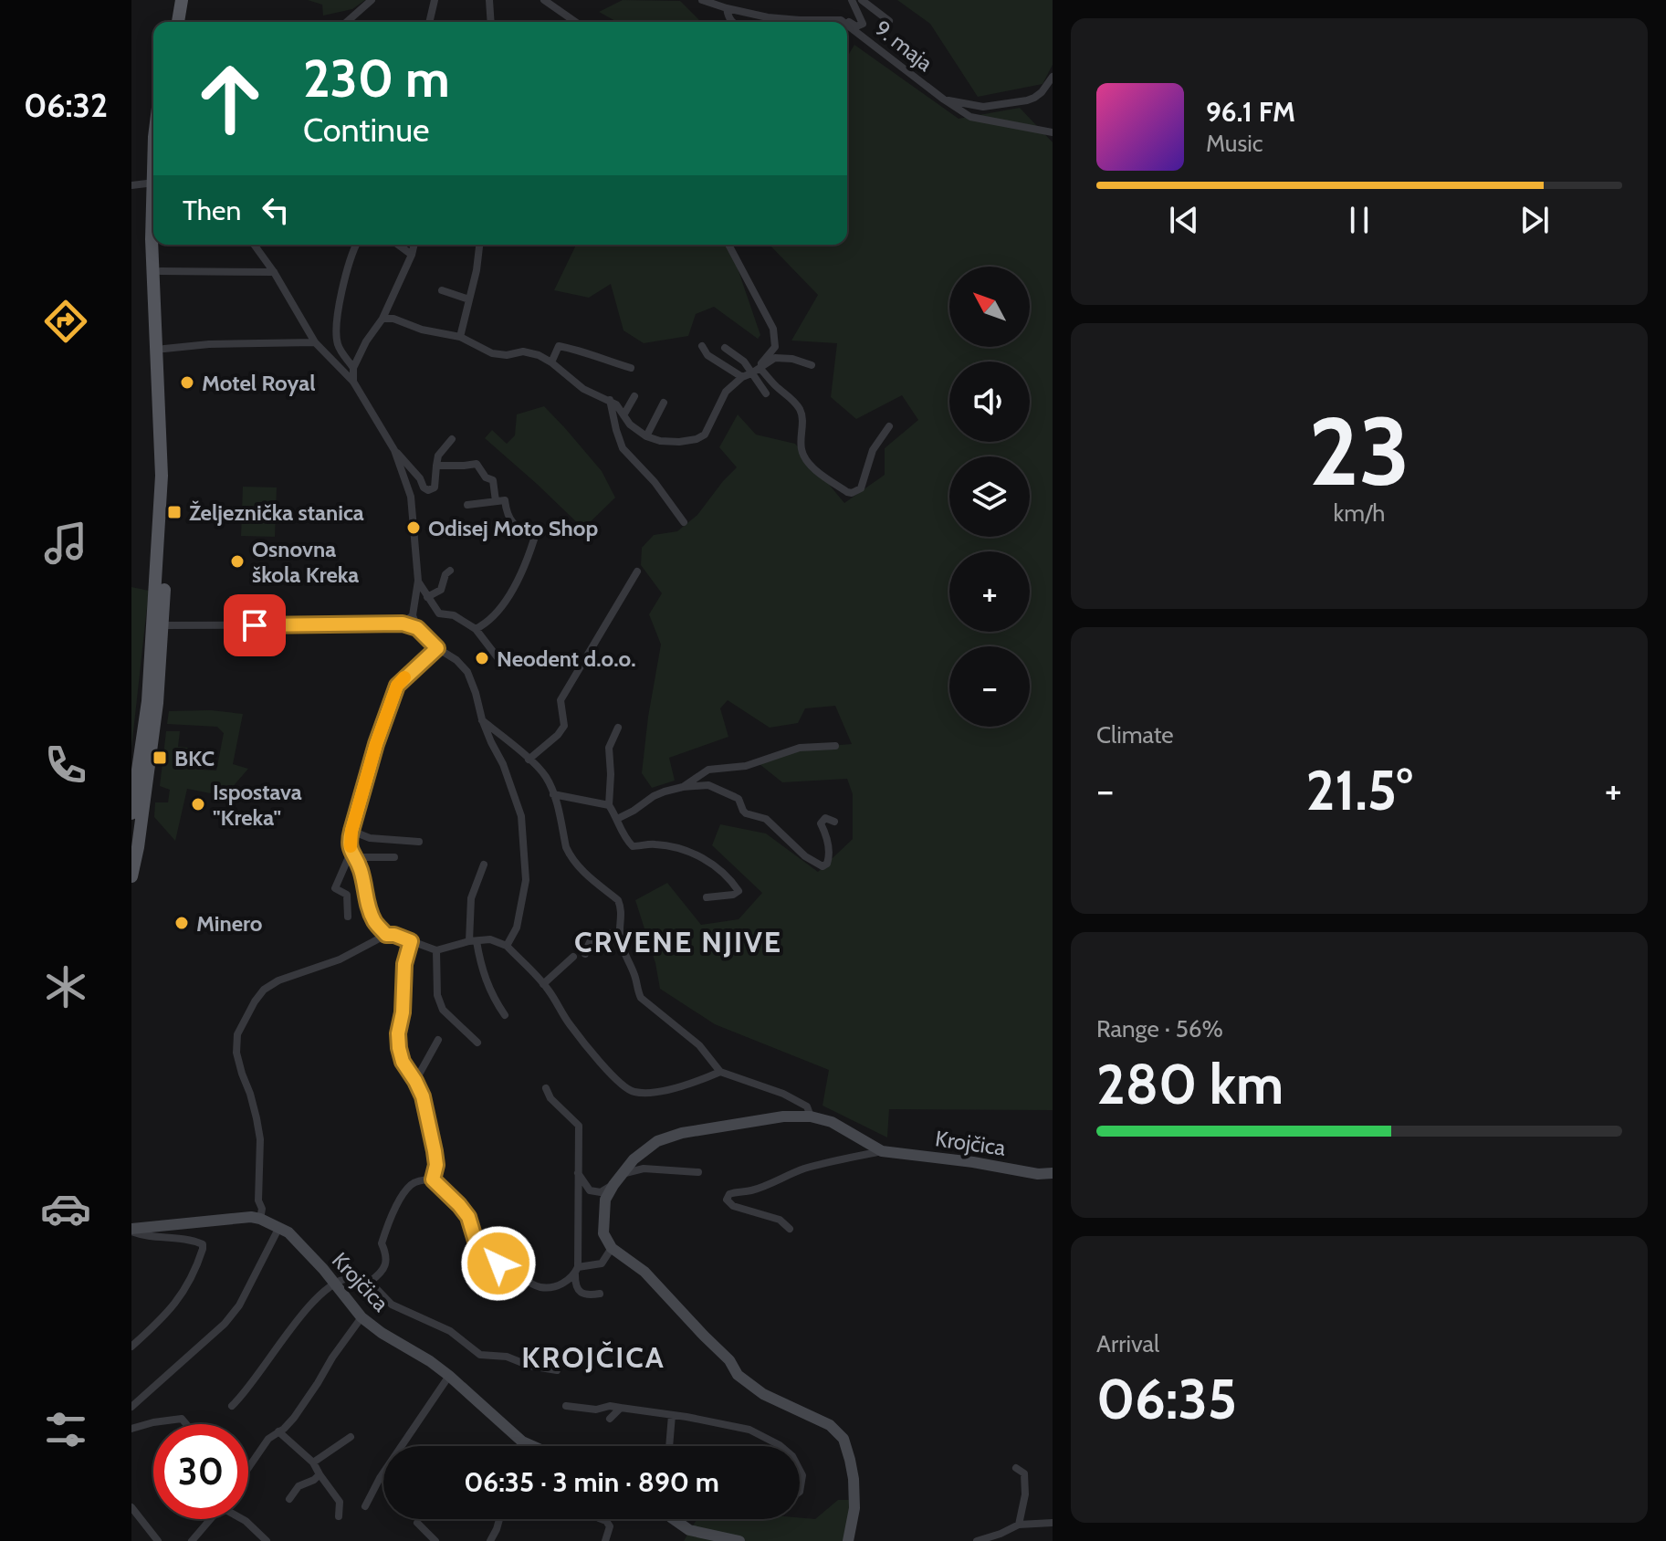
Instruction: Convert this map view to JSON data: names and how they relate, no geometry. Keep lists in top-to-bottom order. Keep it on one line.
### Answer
{"streets":{"main road":["Krojčica"],"street":["9. maja"]},"districts":["CRVENE NJIVE","KROJČICA"],"places":{"other":["Motel Royal","Odisej Moto Shop","Osnovna škola Kreka","Neodent d.o.o.","Ispostava \"Kreka\"","Minero"],"transit":["Željeznička stanica","BKC"]},"north":"top left","page":{"tabs":"06:32","turn":["230 m","Continue"],"song":["96.1 FM","Music"],"then":"Then","map_buttons":["+","−"],"tile":[["23","km/h"],"Climate",["Range · 56%","280 km"],["Arrival","06:35"]],"heat":["−","21.5°","+"],"limit":"30","trip":"06:35 · 3 min · 890 m"}}
